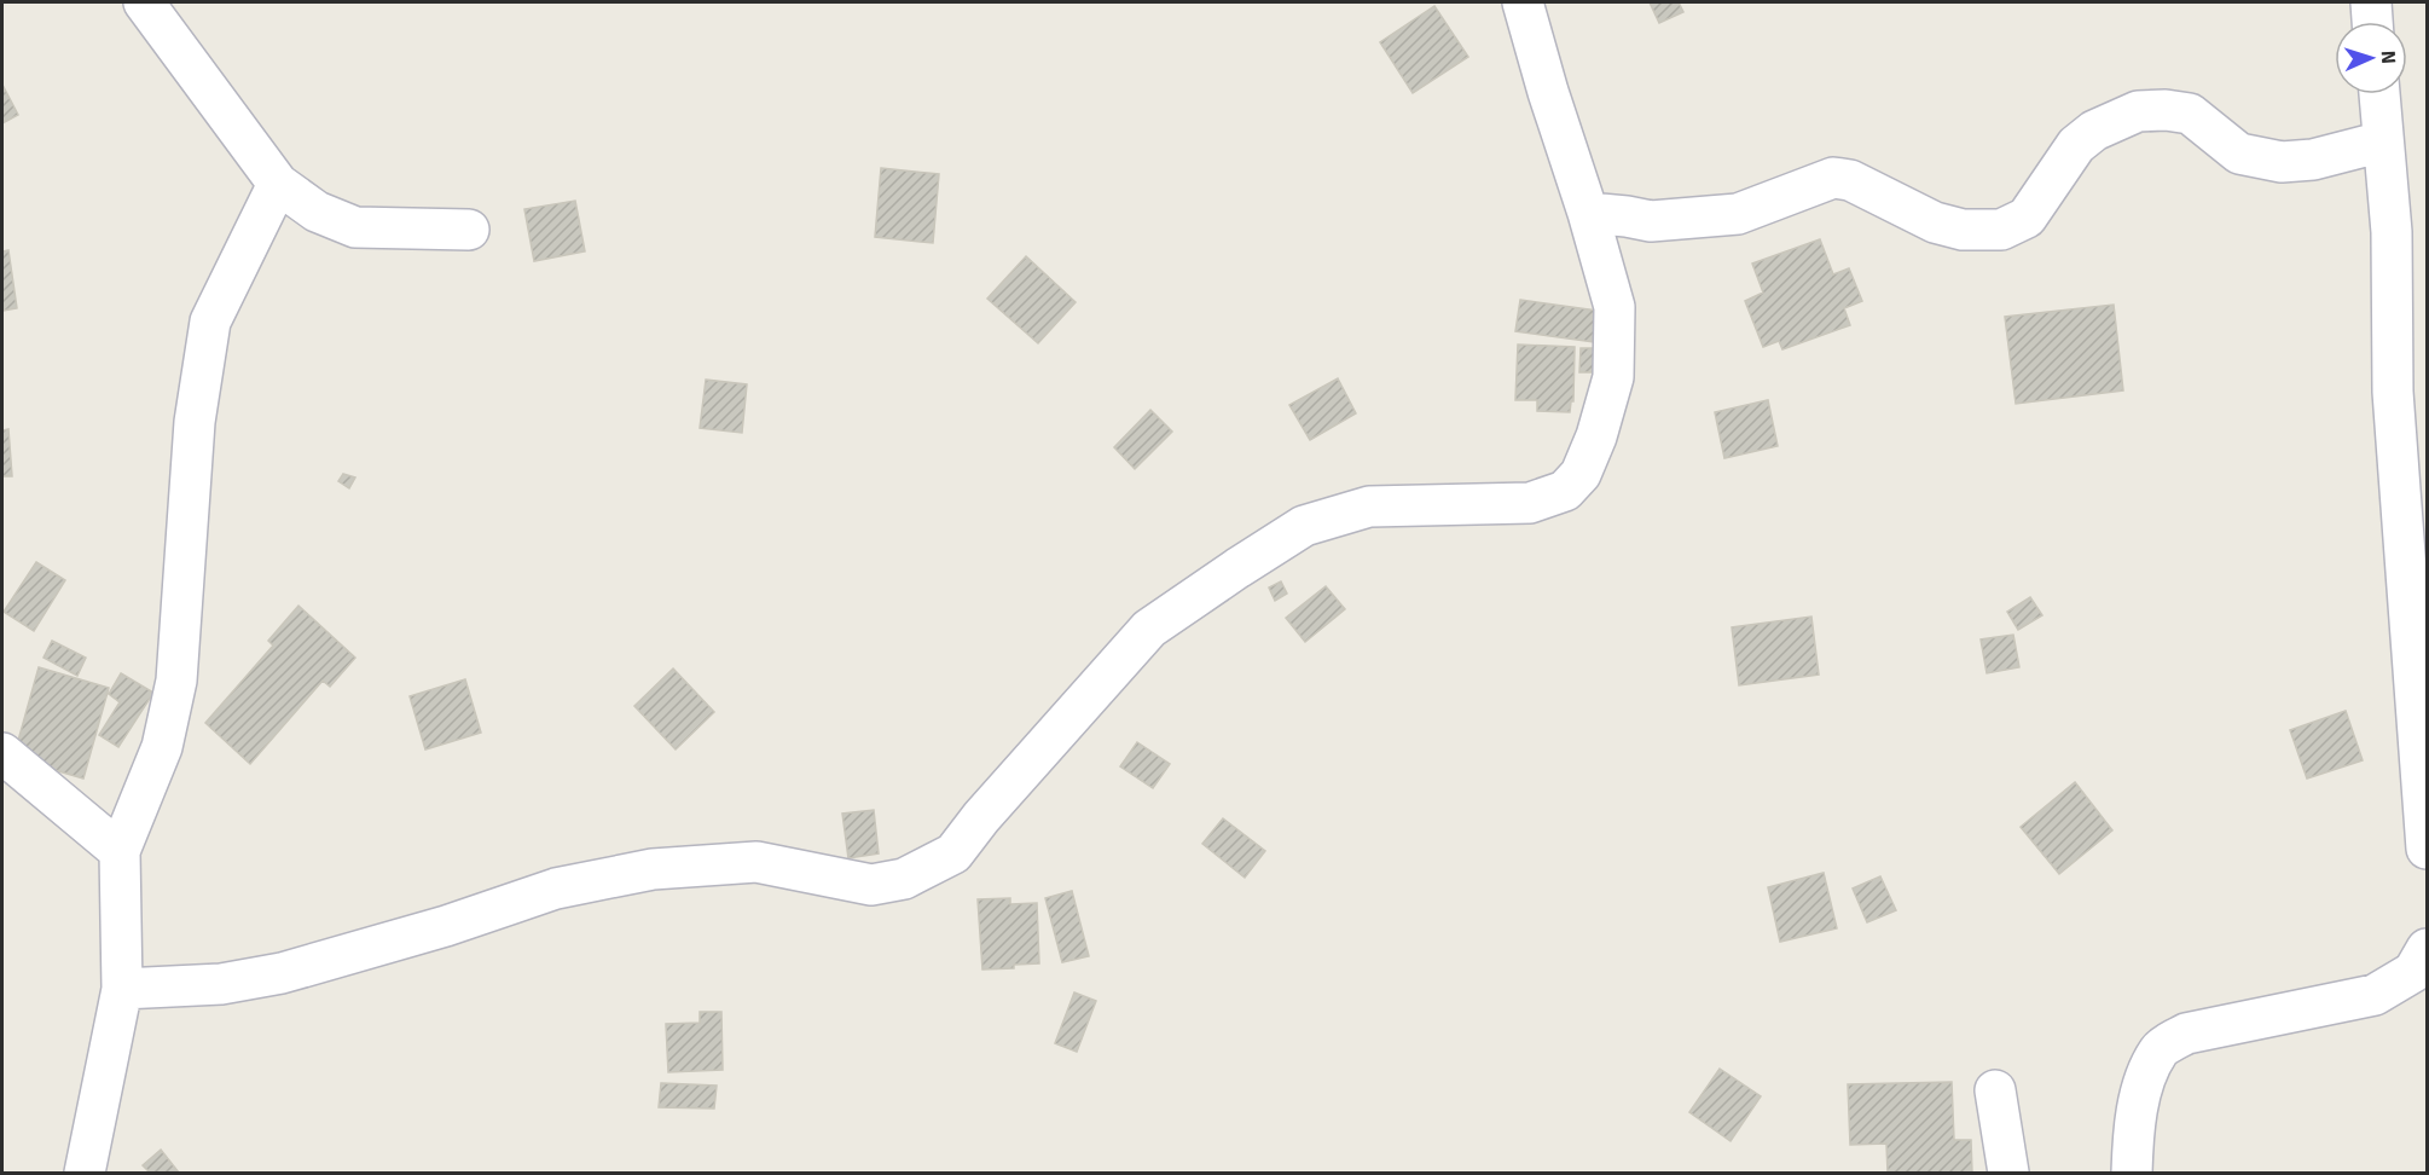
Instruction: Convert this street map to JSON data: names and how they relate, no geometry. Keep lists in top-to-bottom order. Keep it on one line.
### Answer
{"north":"right"}
